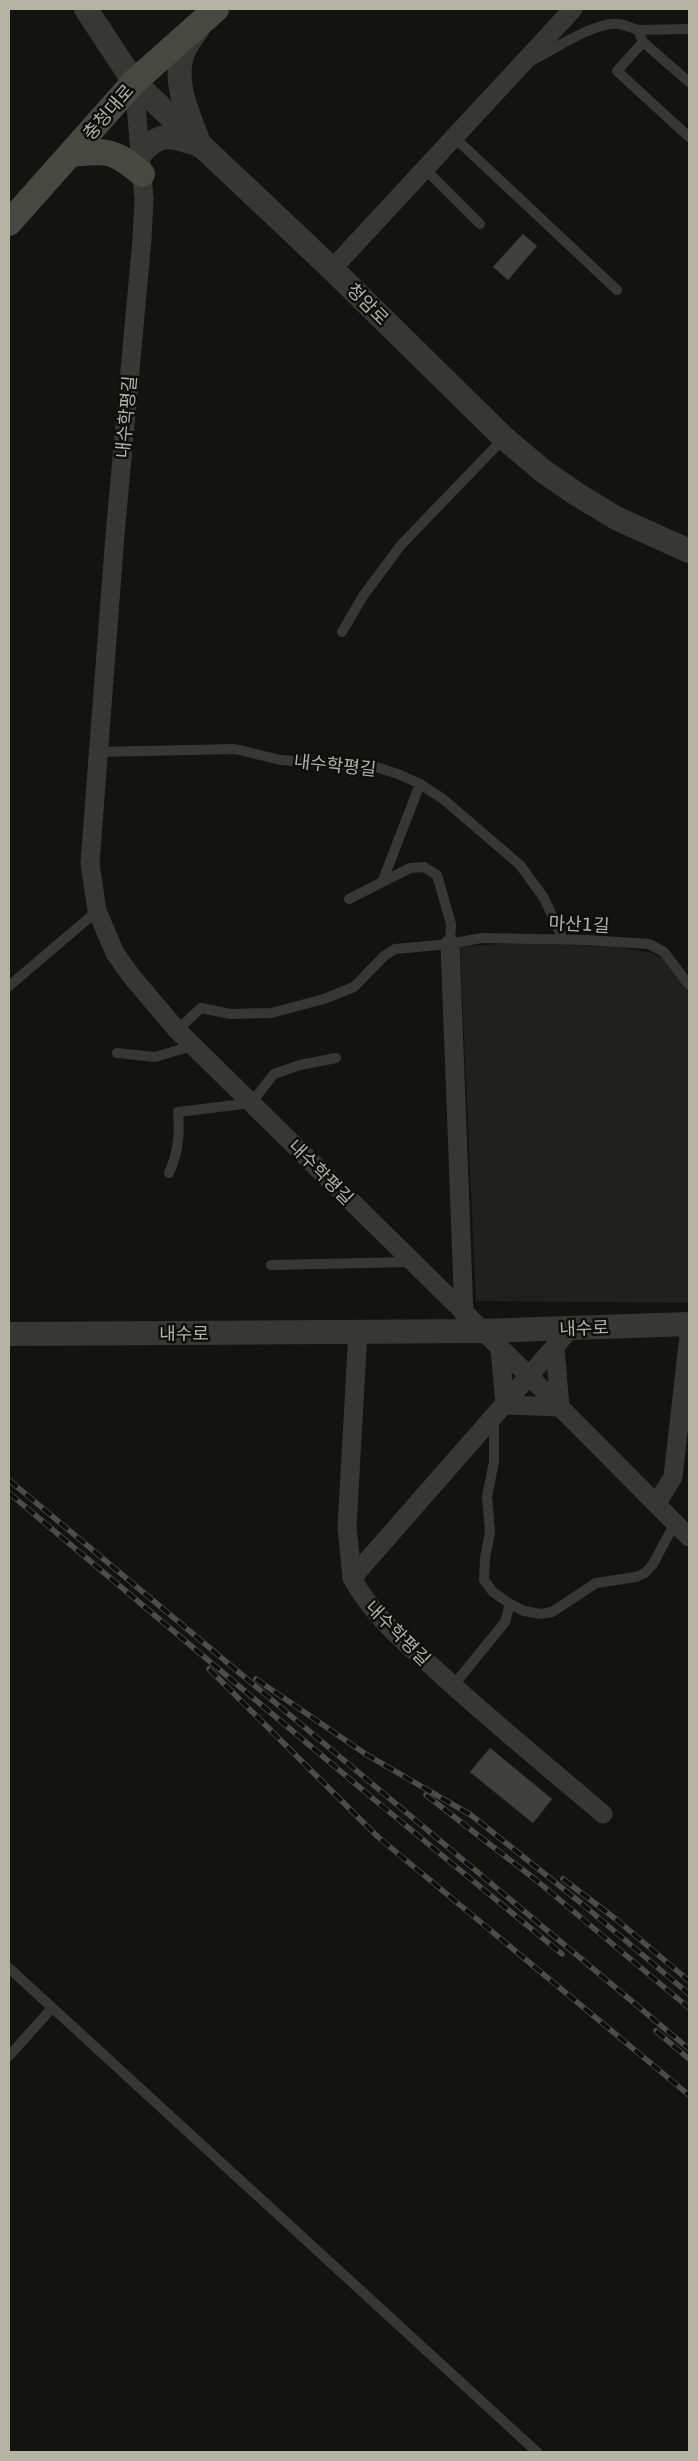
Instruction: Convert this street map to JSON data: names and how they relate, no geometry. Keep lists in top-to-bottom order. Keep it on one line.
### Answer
{"streets":{"main road":["충청대로"],"street":["청암로","내수학평길","내수로"],"lane":["마산1길"]},"crossings":[["충청대로","청암로"],["충청대로","내수학평길"],["청암로","내수학평길"],["내수학평길","마산1길"],["내수학평길","내수로"]]}
